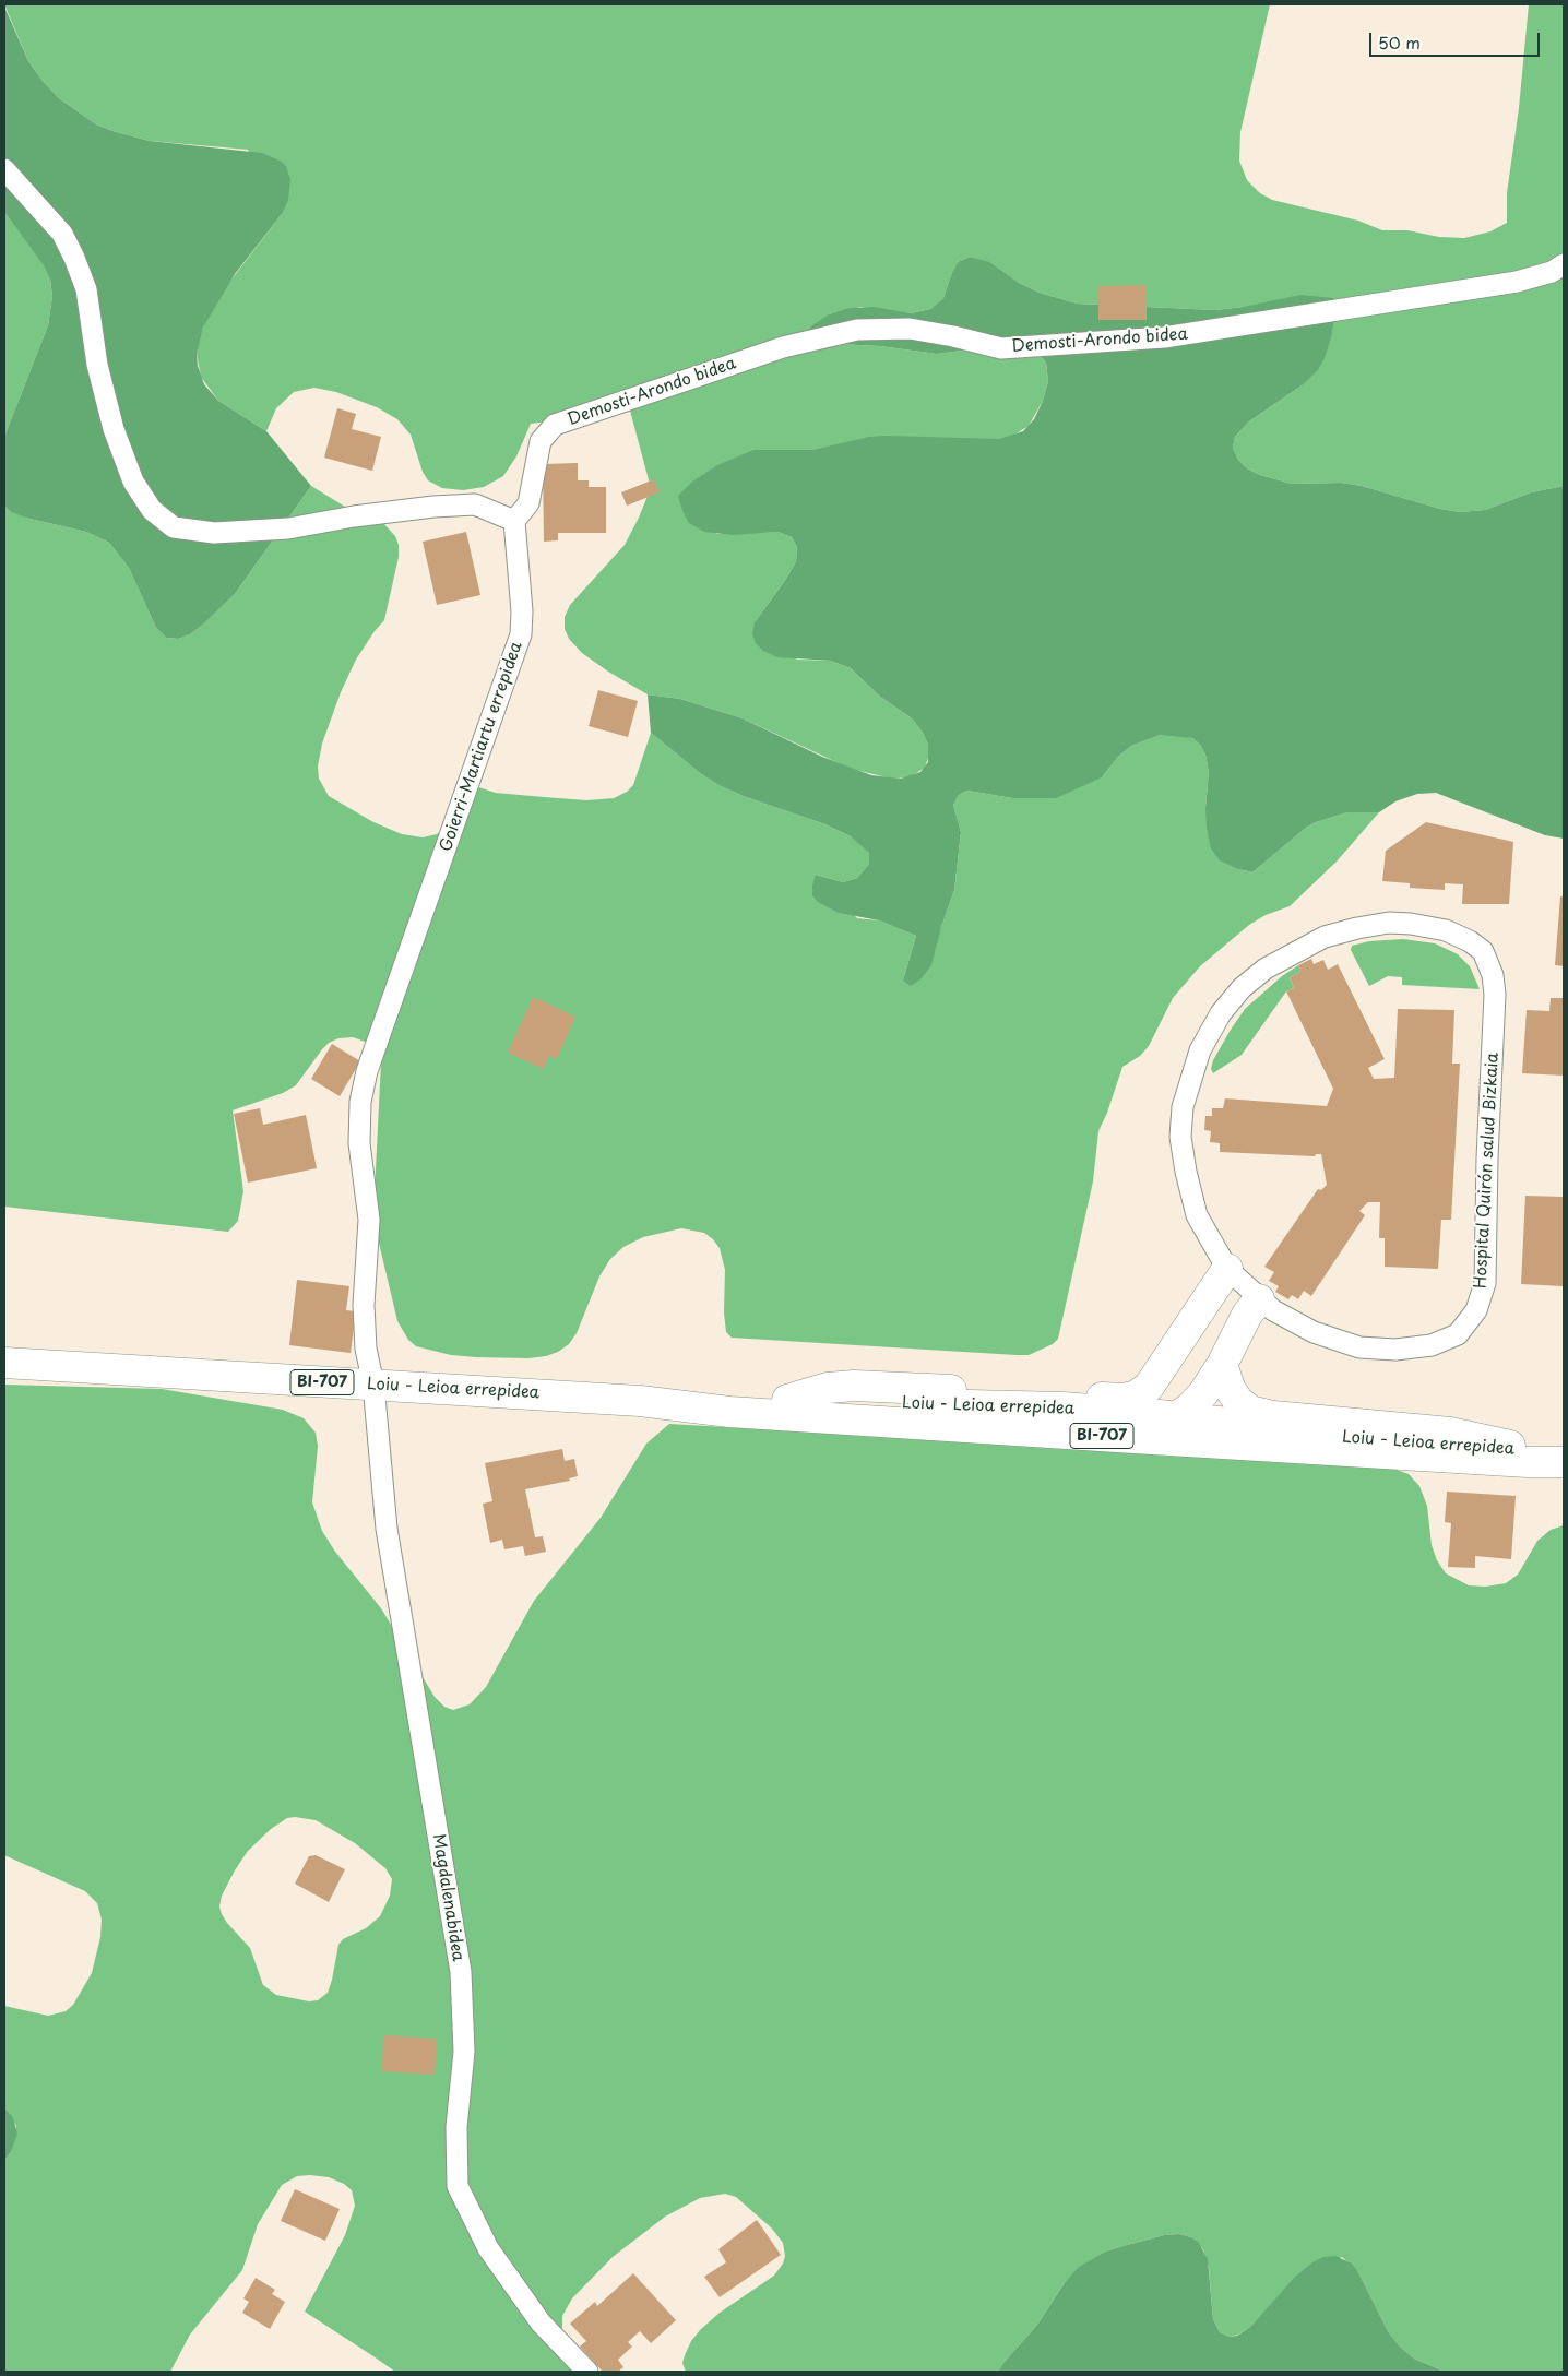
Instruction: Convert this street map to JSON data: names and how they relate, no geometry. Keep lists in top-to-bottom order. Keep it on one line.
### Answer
{"streets":{"main road":["BI-707","Loiu - Leioa errepidea"],"street":["Demosti-Arondo bidea","Goierri-Martiartu errepidea","Hospital Quirón salud Bizkaia","Magdalenabidea"]},"crossings":[["Demosti-Arondo bidea","Goierri-Martiartu errepidea"],["Goierri-Martiartu errepidea","Loiu - Leioa errepidea"],["Goierri-Martiartu errepidea","Magdalenabidea"],["Loiu - Leioa errepidea","Magdalenabidea"]],"scale_bar":"50 m"}
